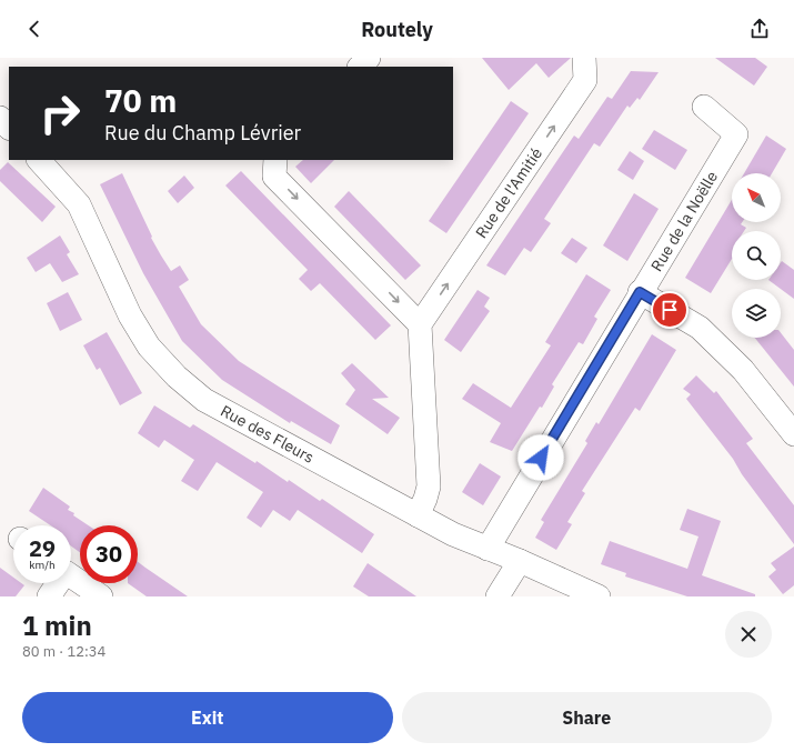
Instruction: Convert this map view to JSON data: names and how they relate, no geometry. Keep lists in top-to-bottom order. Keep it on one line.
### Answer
{"streets":{"street":["Rue de l'Amitié","Rue de la Noëlle","Rue des Fleurs"]},"crossings":[["Rue de la Noëlle","Rue des Fleurs"]],"one_way":["Rue de l'Amitié"],"north":"top left","page":{"header":"Routely","turn":["70 m","Rue du Champ Lévrier"],"speed":"29 km/h","limit":"30","heading":["1 min","80 m · 12:34"],"buttons":["Exit","Share"]}}
